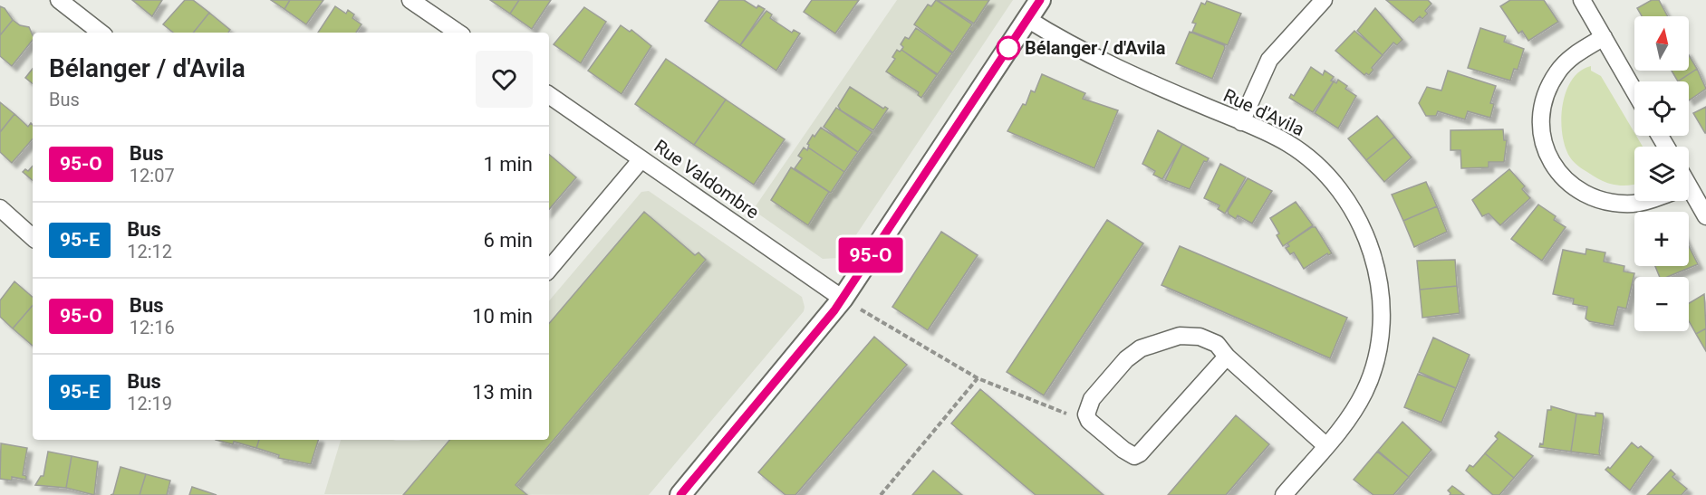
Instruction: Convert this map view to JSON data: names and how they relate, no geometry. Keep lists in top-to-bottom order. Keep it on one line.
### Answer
{"streets":{"street":["Rue d'Avila","Rue Valdombre"]},"places":["Bélanger / d'Avila"],"lines":["bus line 95-O"],"north":"top","page":{"on_map":"95-O","map_buttons":["+","−"],"heading":["Bélanger / d'Avila","Bus"],"list":[{"mark":"95-O","name":"Bus","note":"12:07","value":"1 min"},{"mark":"95-E","name":"Bus","note":"12:12","value":"6 min"},{"mark":"95-O","name":"Bus","note":"12:16","value":"10 min"},{"mark":"95-E","name":"Bus","note":"12:19","value":"13 min"}]}}
